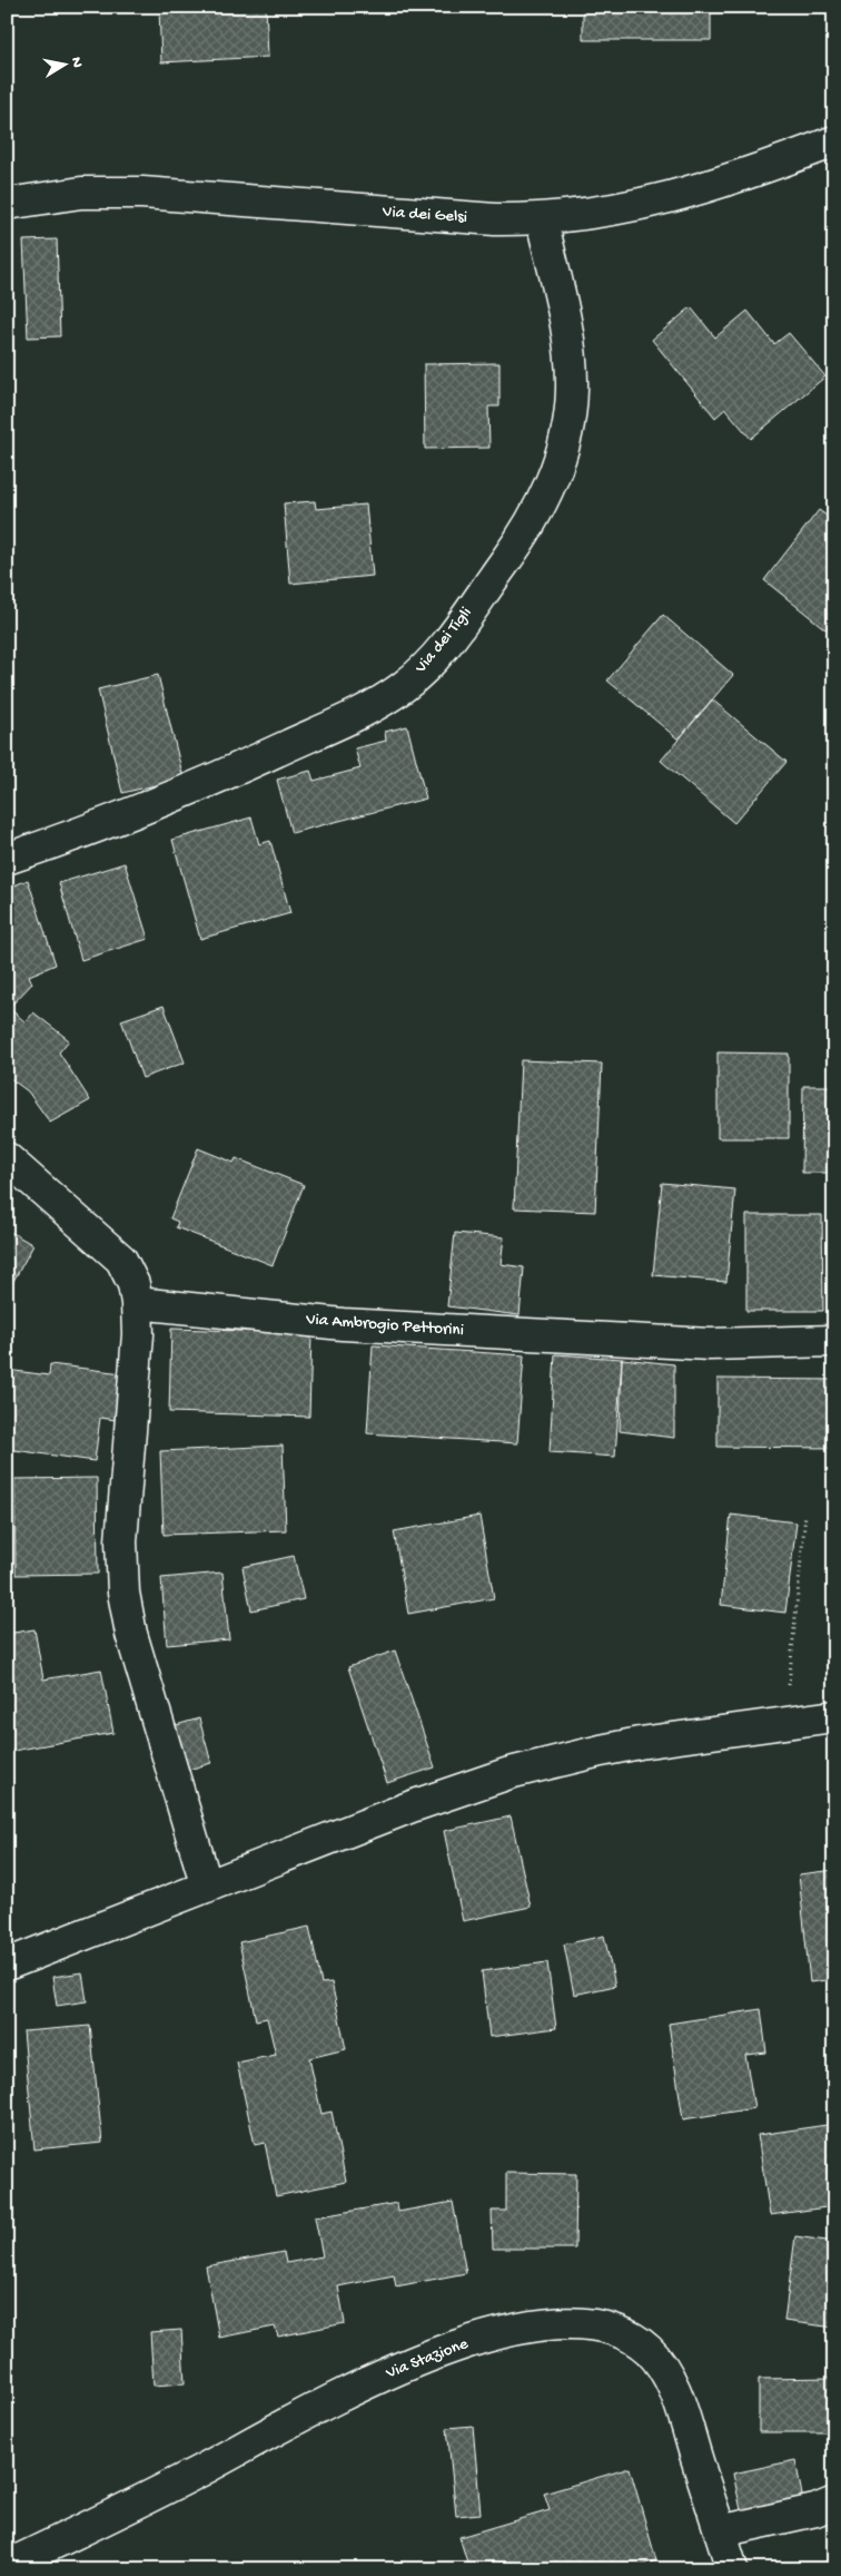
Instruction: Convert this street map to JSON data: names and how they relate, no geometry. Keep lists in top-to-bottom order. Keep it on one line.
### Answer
{"streets":{"street":["Via dei Gelsi","Via dei Tigli","Via Ambrogio Pettorini","Via Stazione"]},"crossings":[["Via dei Gelsi","Via dei Tigli"]],"north":"right"}
